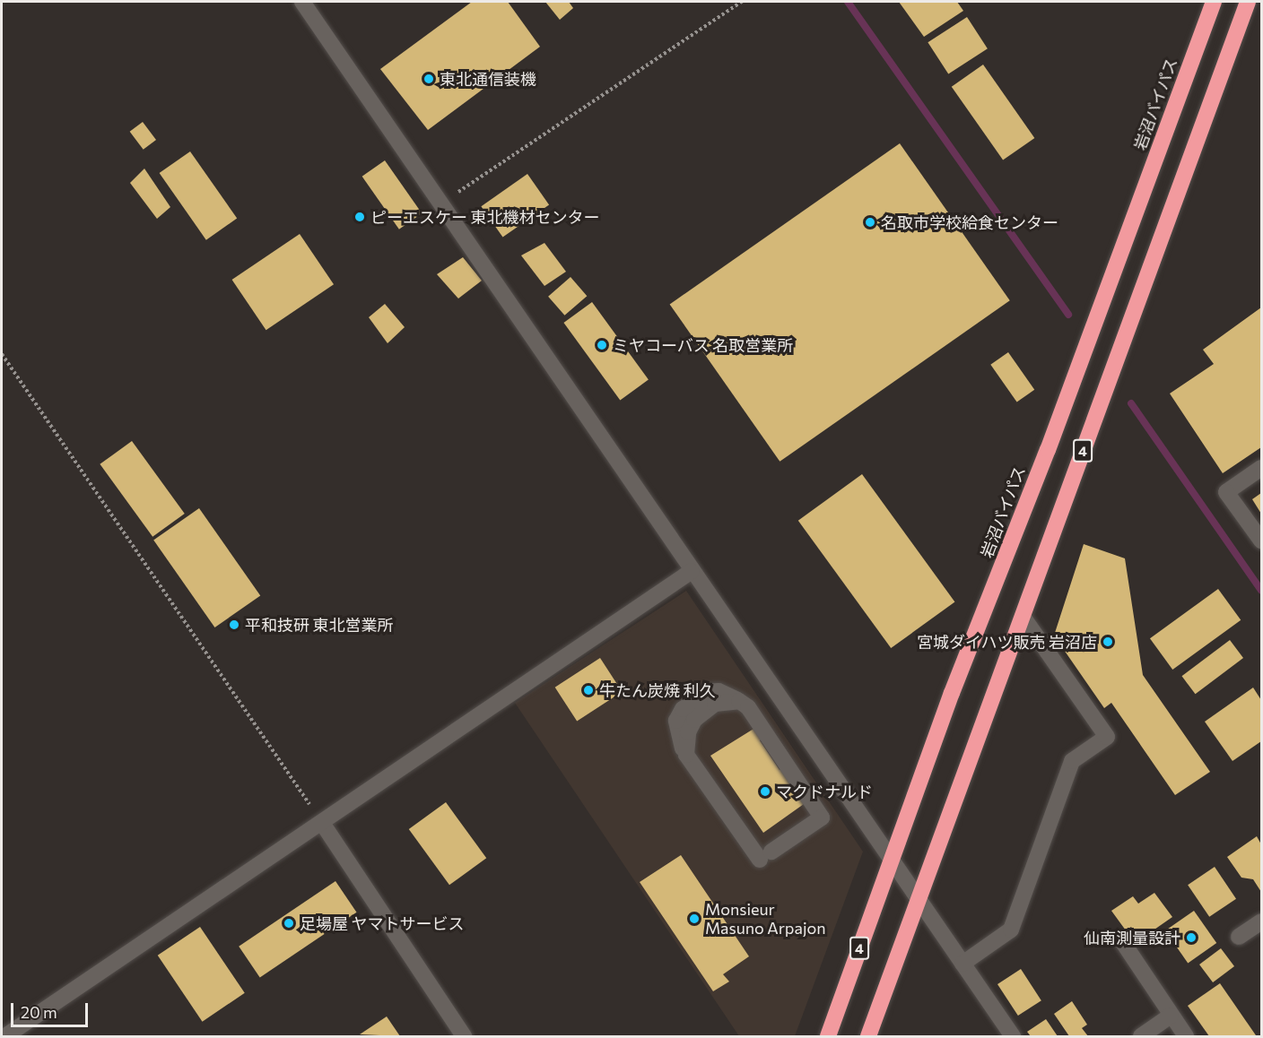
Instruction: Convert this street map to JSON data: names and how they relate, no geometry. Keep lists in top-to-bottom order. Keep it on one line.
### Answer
{"streets":{"highway":["岩沼バイパス","4"]},"places":["東北通信装機","ピーエスケー 東北機材センター","名取市学校給食センター","ミヤコーバス 名取営業所","平和技研 東北営業所","宮城ダイハツ販売 岩沼店","牛たん炭焼 利久","マクドナルド","Monsieur Masuno Arpajon","足場屋 ヤマトサービス","仙南測量設計"],"scale_bar":"20 m"}
